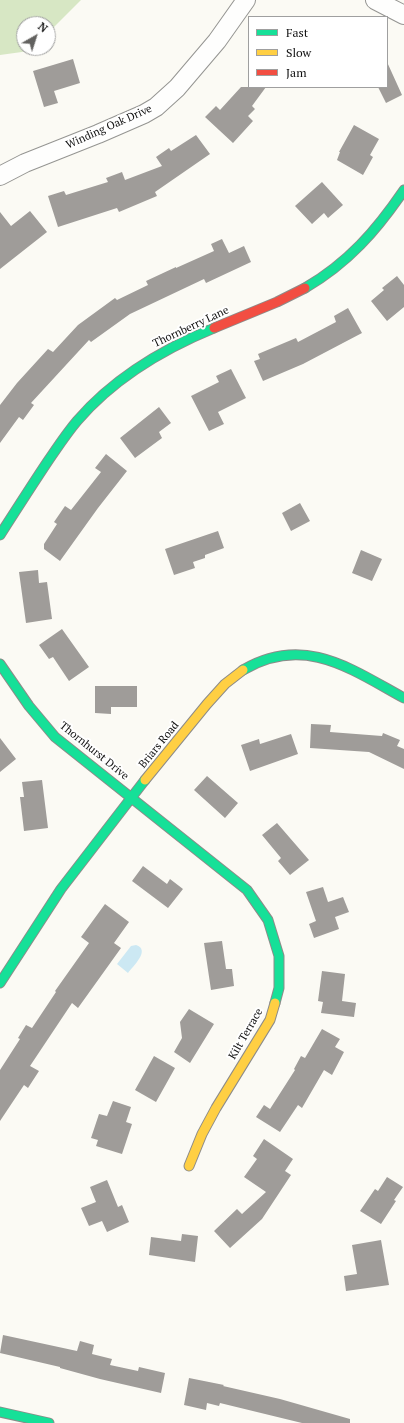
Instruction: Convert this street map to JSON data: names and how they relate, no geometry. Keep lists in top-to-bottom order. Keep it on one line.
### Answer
{"streets":{"street":["Winding Oak Drive","Thornberry Lane","Briars Road","Thornhurst Drive","Kilt Terrace"]},"crossings":[["Briars Road","Thornhurst Drive"],["Briars Road","Kilt Terrace"],["Thornhurst Drive","Kilt Terrace"]],"legend":["Fast","Slow","Jam"],"north":"top right"}
